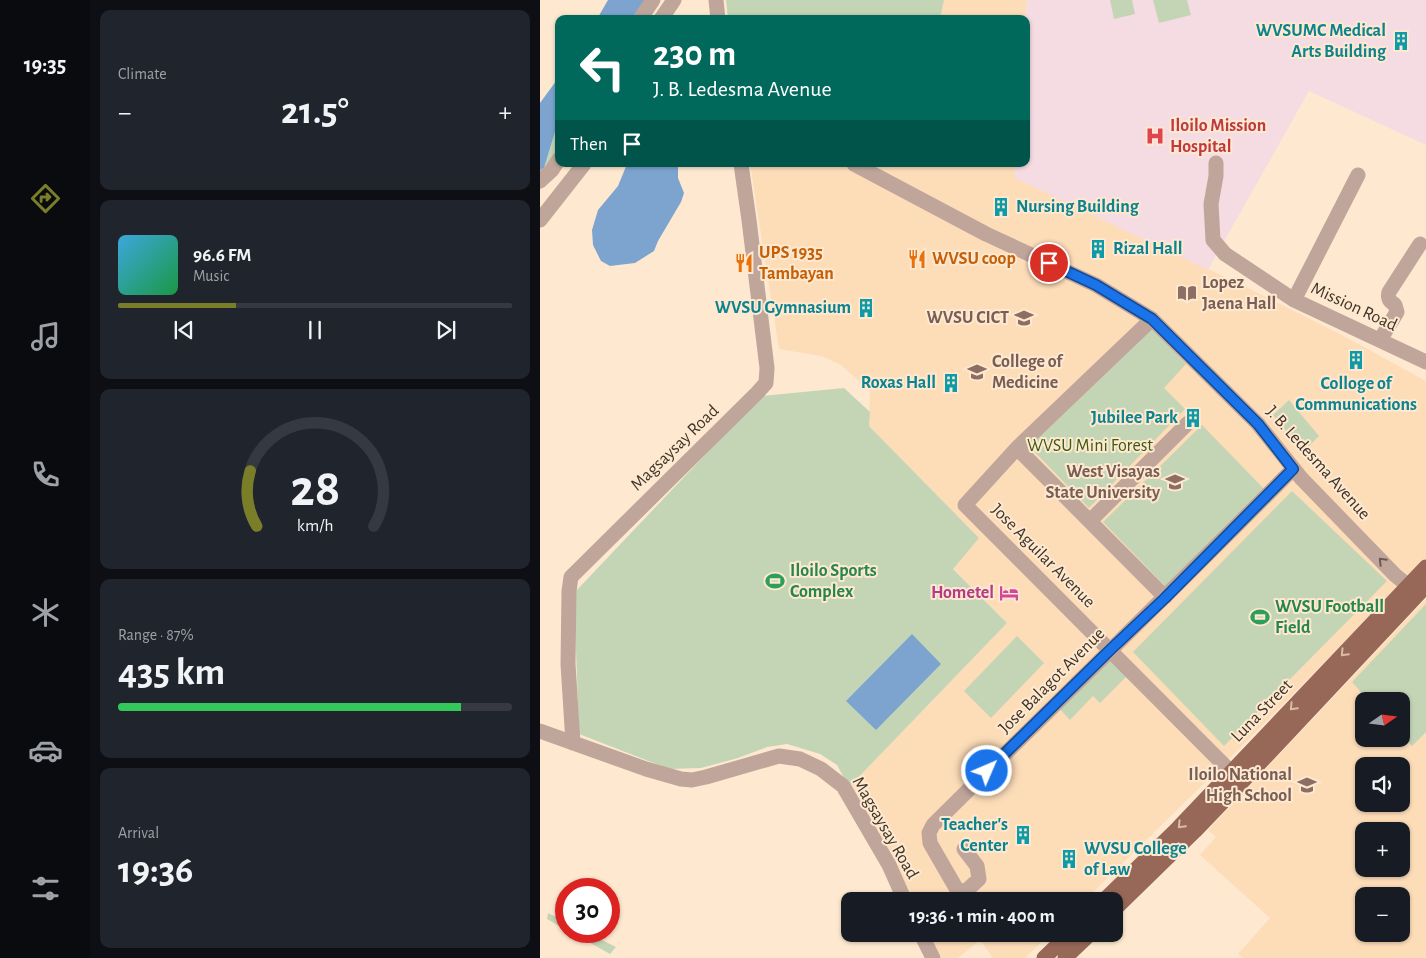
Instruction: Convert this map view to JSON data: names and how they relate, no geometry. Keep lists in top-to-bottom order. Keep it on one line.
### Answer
{"streets":{"main road":["Luna Street"],"street":["Mission Road","Magsaysay Road","J. B. Ledesma Avenue","Jose Aguilar Avenue","Jose Balagot Avenue"]},"crossings":[["J. B. Ledesma Avenue","Jose Balagot Avenue"],["J. B. Ledesma Avenue","Luna Street"],["Jose Aguilar Avenue","Jose Balagot Avenue"],["Jose Aguilar Avenue","Luna Street"]],"parks":["WVSU Mini Forest"],"places":{"building":["WVSUMC Medical Arts Building","Nursing Building","Rizal Hall","WVSU Gymnasium","Colloge of Communications","Roxas Hall","Jubilee Park","Teacher's Center","WVSU College of Law"],"hospital":["Iloilo Mission Hospital"],"restaurant":["WVSU coop","UPS 1935 Tambayan"],"library":["Lopez Jaena Hall"],"school or university":["WVSU CICT","College of Medicine","West Visayas State University","Iloilo National High School"],"sports":["Iloilo Sports Complex","WVSU Football Field"],"hotel":["Hometel"]},"north":"right","page":{"tabs":"19:35","tile":["Climate",["Range · 87%","435 km"],["Arrival","19:36"]],"turn":["230 m","J. B. Ledesma Avenue"],"heat":["−","21.5°","+"],"then":"Then","song":["96.6 FM","Music"],"map_buttons":["+","−"],"limit":"30","trip":"19:36 · 1 min · 400 m","gauge":["28","km/h"]}}
